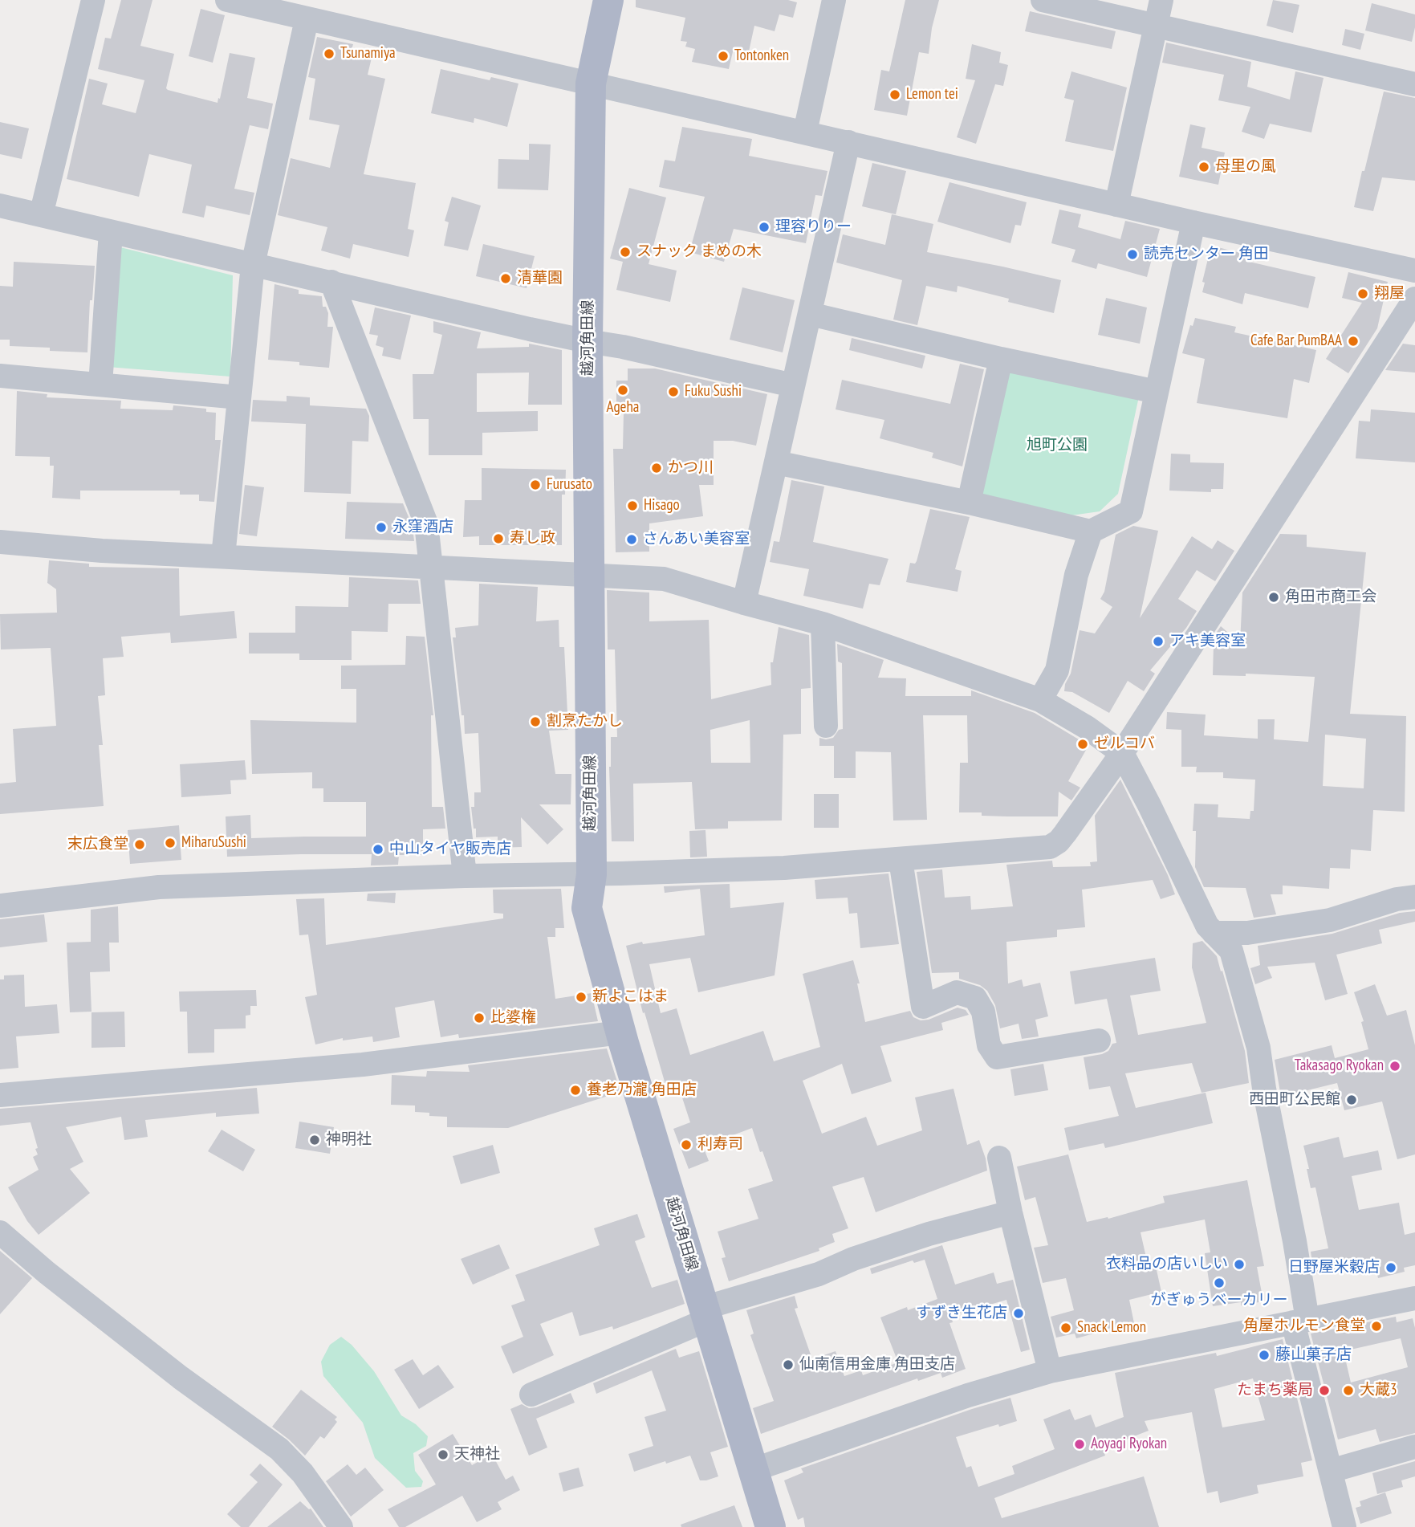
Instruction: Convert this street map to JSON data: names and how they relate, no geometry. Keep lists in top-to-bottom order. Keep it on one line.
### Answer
{"streets":{"main road":["越河角田線"]},"parks":["旭町公園"],"places":["Tsunamiya","Tontonken","Lemon tei","母里の風","理容りりー","スナック まめの木","読売センター 角田","清華園","翔屋","Cafe Bar PumBAA","Ageha","Fuku Sushi","かつ川","Furusato","Hisago","永窪酒店","寿し政","さんあい美容室","角田市商工会","アキ美容室","割烹たかし","ゼルコバ","MiharuSushi","末広食堂","中山タイヤ販売店","新よこはま","比婆権","Takasago Ryokan","養老乃瀧 角田店","西田町公民館","神明社","利寿司","衣料品の店いしい","日野屋米穀店","がぎゅうベーカリー","すずき生花店","角屋ホルモン食堂","Snack Lemon","藤山菓子店","仙南信用金庫 角田支店","たまち薬局","大蔵3","Aoyagi Ryokan","天神社"]}
